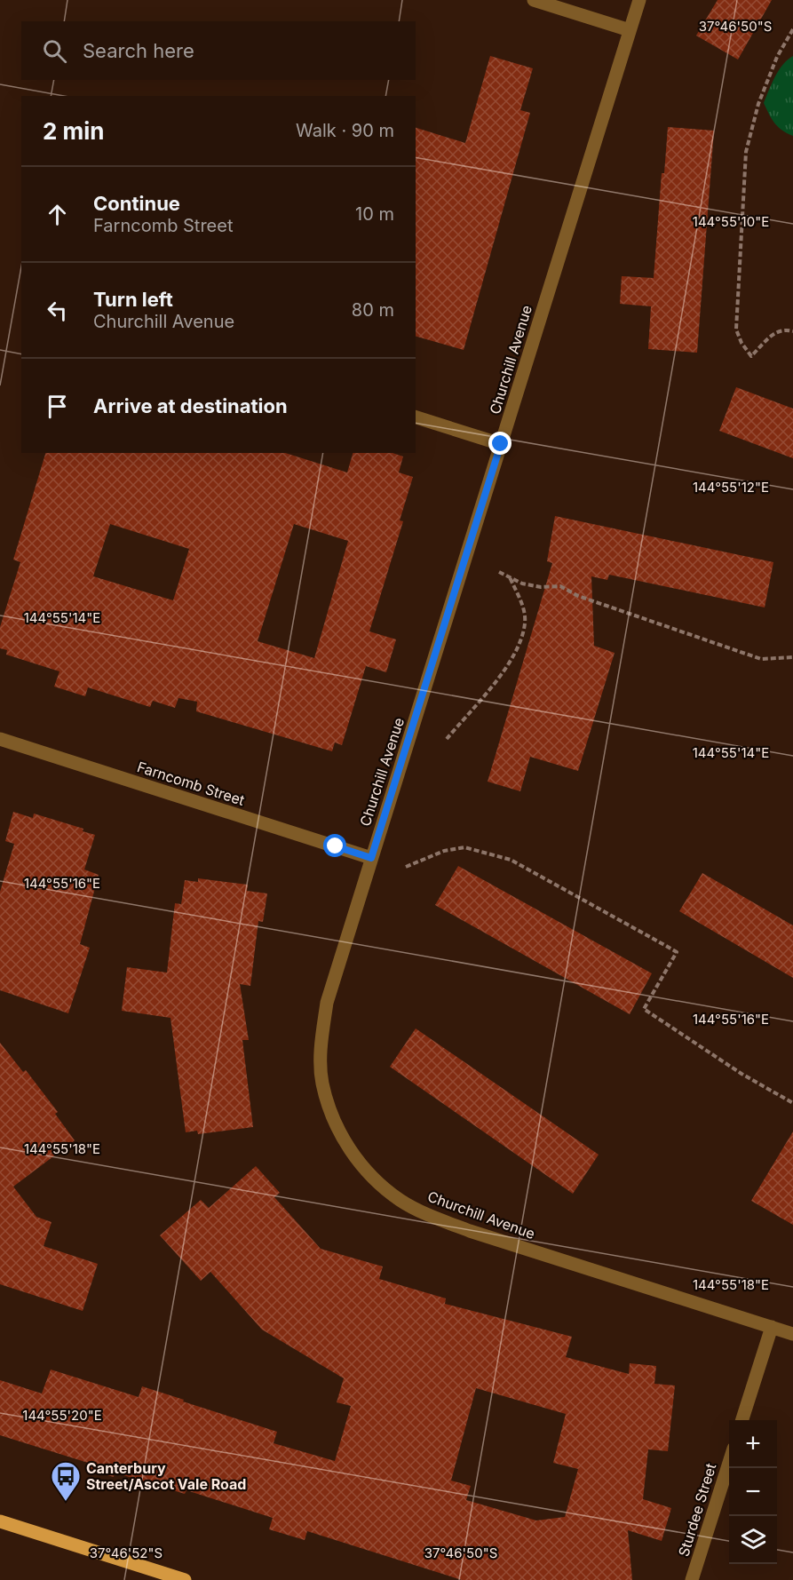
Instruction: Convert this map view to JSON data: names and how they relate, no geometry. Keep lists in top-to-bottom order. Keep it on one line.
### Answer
{"streets":{"street":["Churchill Avenue","Farncomb Street","Sturdee Street"]},"crossings":[["Churchill Avenue","Farncomb Street"]],"places":{"bus stop":["Canterbury Street/Ascot Vale Road"]},"page":{"search":"Search here","heading":["2 min","Walk · 90 m"],"list":[["Continue","Farncomb Street","10 m"],["Turn left","Churchill Avenue","80 m"],"Arrive at destination"],"map_buttons":["+","−"]},"coordinates":["37°46'50\"S","144°55'10\"E","144°55'12\"E","144°55'14\"E","144°55'16\"E","144°55'18\"E","144°55'20\"E","37°46'52\"S"]}
